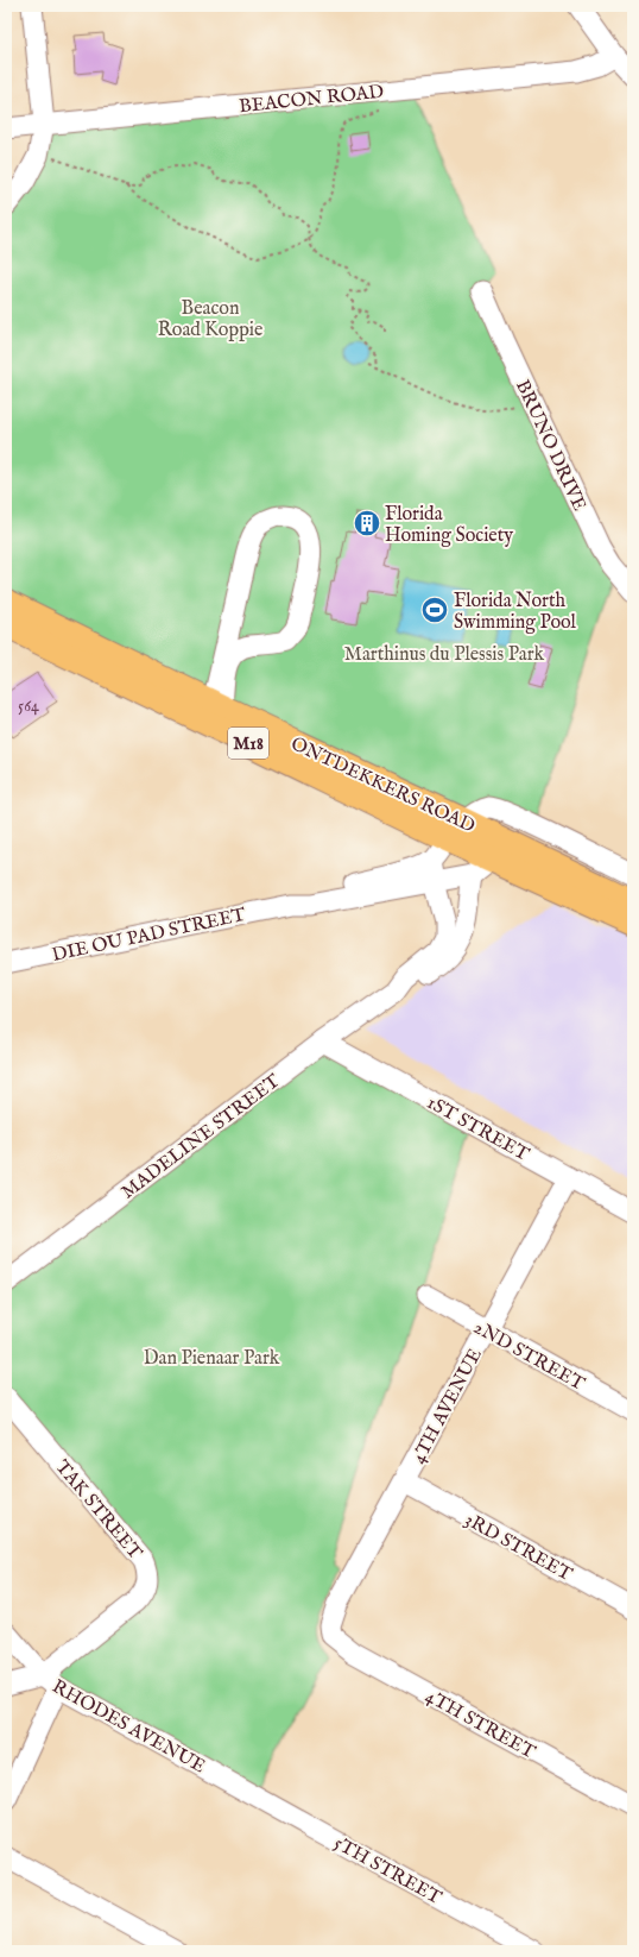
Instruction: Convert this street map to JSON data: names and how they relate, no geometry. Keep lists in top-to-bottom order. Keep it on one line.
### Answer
{"streets":{"main road":["M18","ONTDEKKERS ROAD"],"street":["BEACON ROAD","BRUNO DRIVE","DIE OU PAD STREET","1ST STREET","MADELINE STREET","2ND STREET","4TH AVENUE","TAK STREET","3RD STREET","4TH STREET","RHODES AVENUE","5TH STREET"]},"crossings":[["ONTDEKKERS ROAD","DIE OU PAD STREET"],["DIE OU PAD STREET","MADELINE STREET"],["1ST STREET","MADELINE STREET"],["1ST STREET","4TH AVENUE"],["2ND STREET","4TH AVENUE"],["4TH AVENUE","3RD STREET"],["4TH AVENUE","4TH STREET"],["TAK STREET","RHODES AVENUE"],["RHODES AVENUE","5TH STREET"]],"parks":["Beacon Road Koppie","Marthinus du Plessis Park","Dan Pienaar Park"],"places":{"building":["Florida Homing Society"],"sports":["Florida North Swimming Pool"]},"house_numbers":["564"]}
